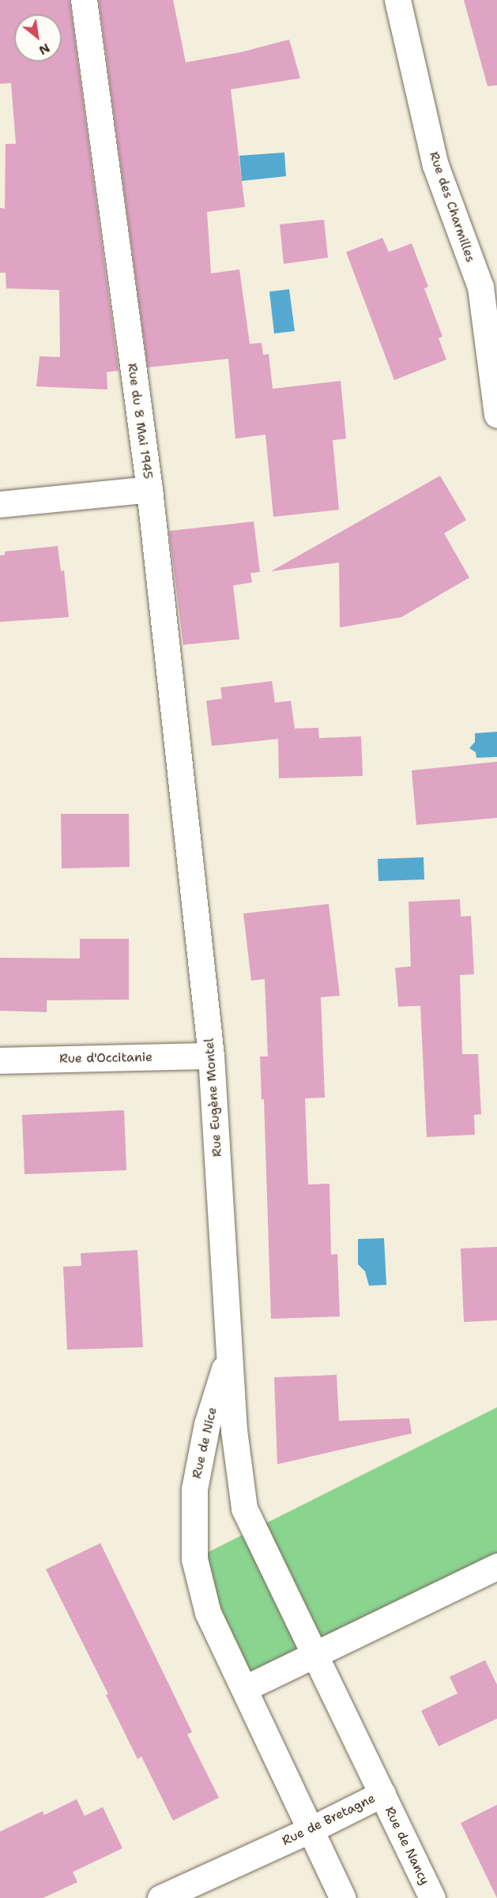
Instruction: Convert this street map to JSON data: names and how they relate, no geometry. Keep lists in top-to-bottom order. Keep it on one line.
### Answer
{"streets":{"street":["Rue des Charmilles","Rue du 8 Mai 1945","Rue d'Occitanie","Rue Eugène Montel","Rue de Nice","Rue de Bretagne","Rue de Nancy"]},"crossings":[["Rue du 8 Mai 1945","Rue Eugène Montel"],["Rue d'Occitanie","Rue Eugène Montel"],["Rue Eugène Montel","Rue de Nice"],["Rue de Nice","Rue de Bretagne"],["Rue de Bretagne","Rue de Nancy"]],"north":"bottom right"}
